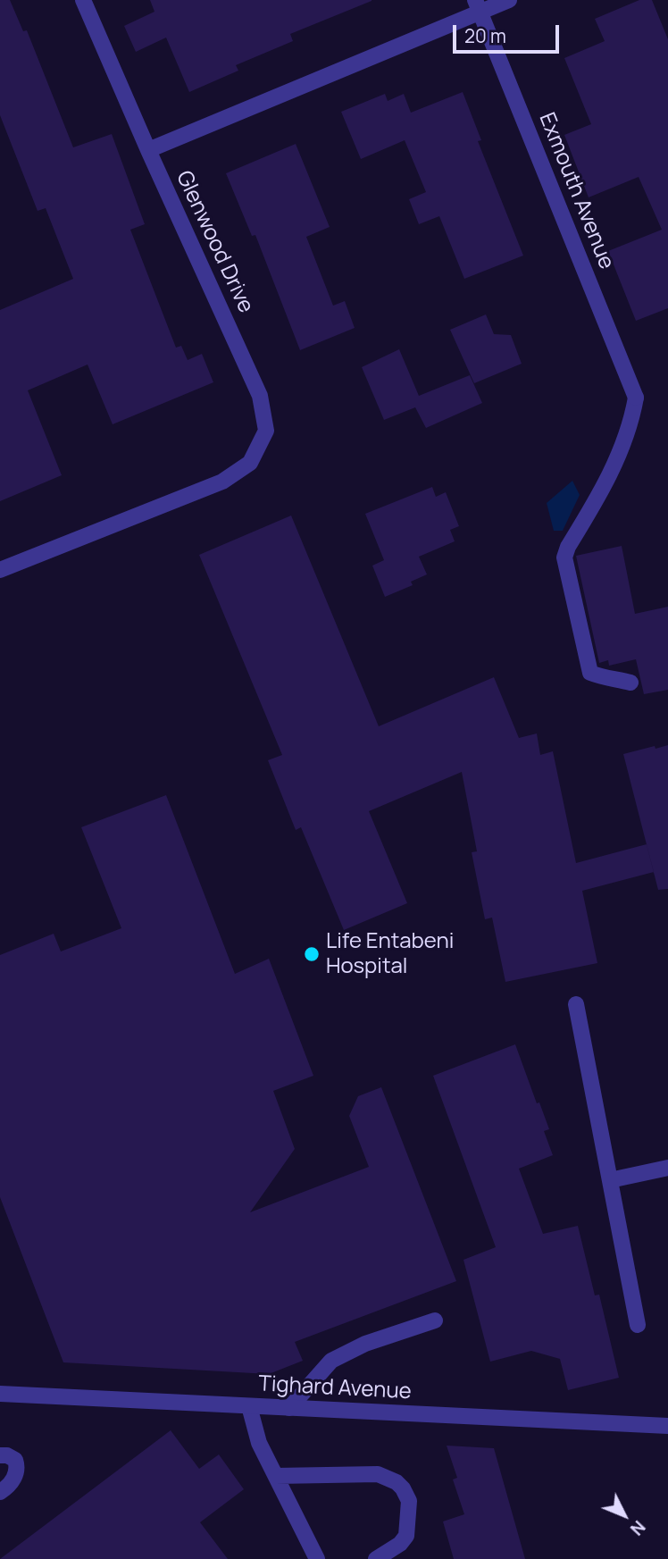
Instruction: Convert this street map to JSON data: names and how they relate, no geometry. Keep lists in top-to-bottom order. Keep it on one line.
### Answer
{"streets":{"street":["Exmouth Avenue","Glenwood Drive","Tighard Avenue"]},"places":["Life Entabeni Hospital"],"scale_bar":"20 m","north":"bottom right"}
